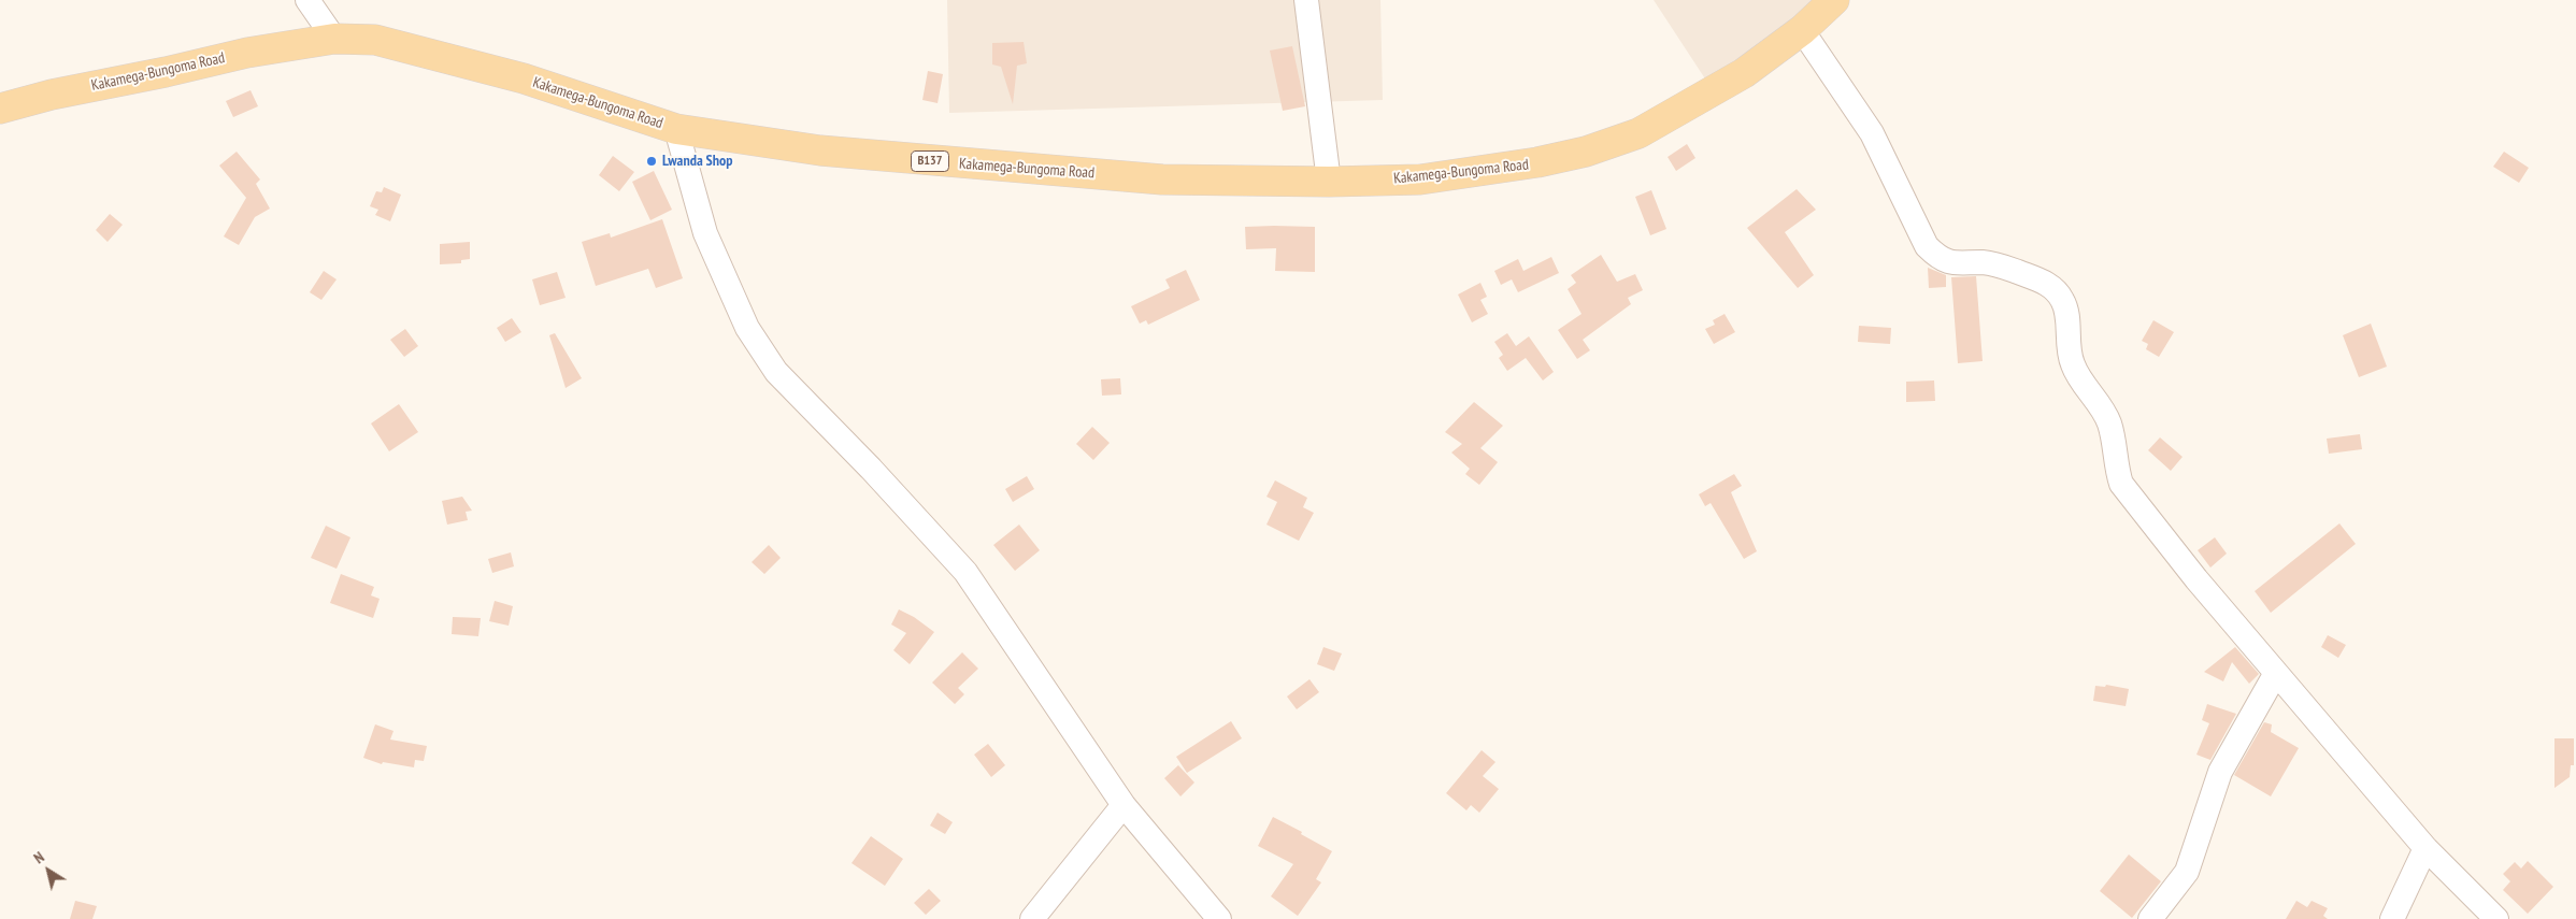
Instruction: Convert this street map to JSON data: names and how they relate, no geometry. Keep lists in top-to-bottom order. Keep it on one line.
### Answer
{"streets":{"main road":["Kakamega-Bungoma Road","B137"]},"places":["Lwanda Shop"],"north":"top left"}
